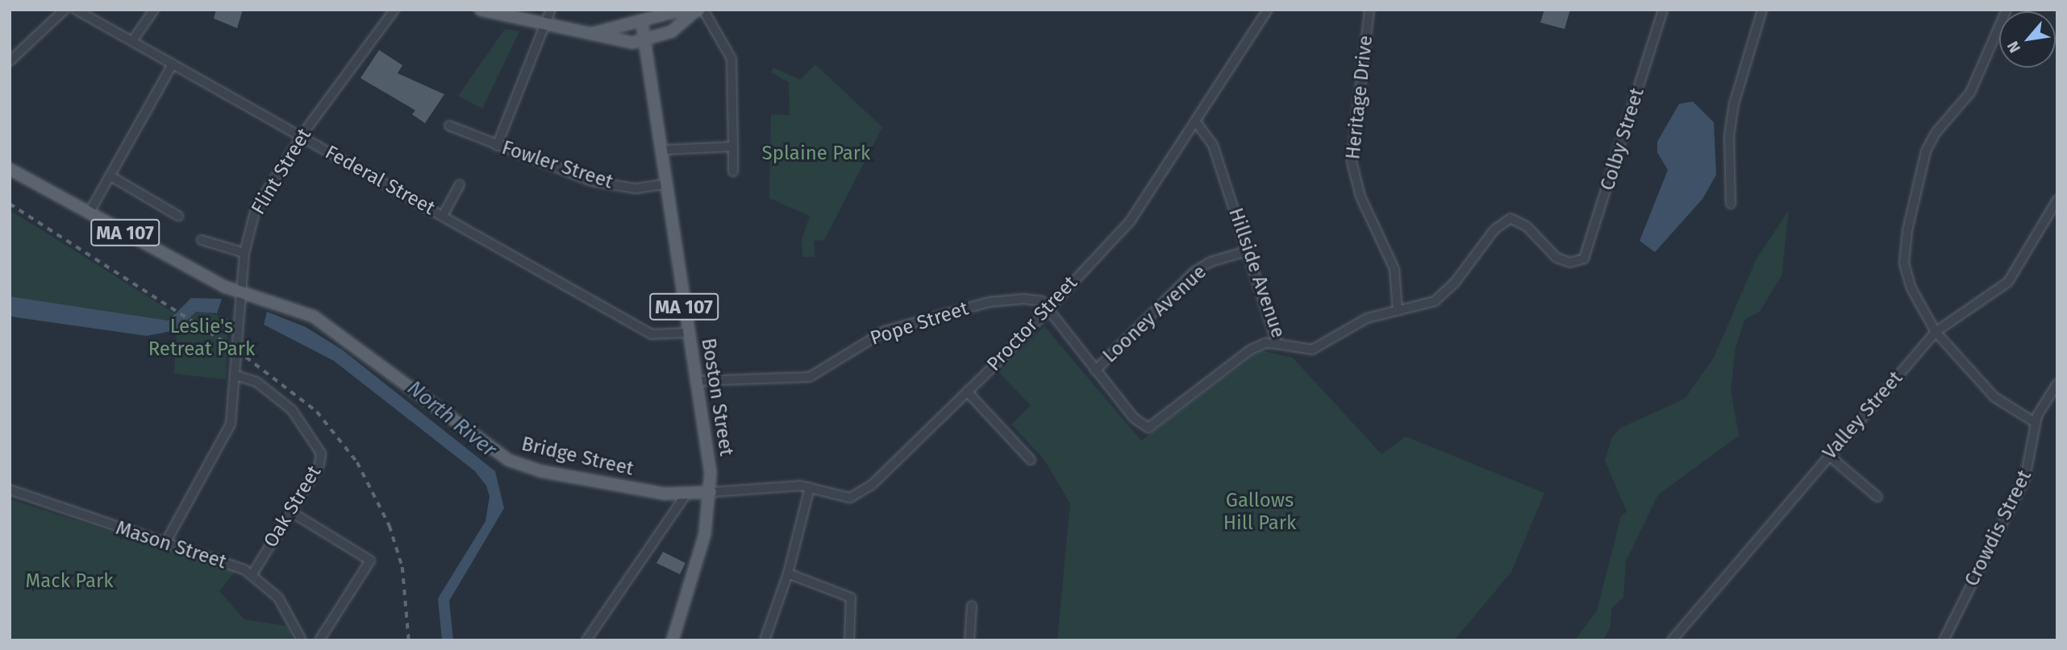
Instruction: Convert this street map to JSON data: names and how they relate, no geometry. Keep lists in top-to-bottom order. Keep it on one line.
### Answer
{"streets":{"main road":["MA 107","Boston Street","Bridge Street"],"street":["Heritage Drive","Colby Street","Fowler Street","Flint Street","Federal Street","Hillside Avenue","Looney Avenue","Pope Street","Proctor Street","Valley Street","Oak Street","Crowdis Street","Mason Street"]},"crossings":[["Heritage Drive","Hillside Avenue"],["Colby Street","Hillside Avenue"],["Fowler Street","Boston Street"],["Flint Street","Federal Street"],["Flint Street","Bridge Street"],["Flint Street","Oak Street"],["Flint Street","Mason Street"],["Federal Street","Boston Street"],["Hillside Avenue","Looney Avenue"],["Hillside Avenue","Proctor Street"],["Pope Street","Proctor Street"],["Pope Street","Boston Street"],["Proctor Street","Boston Street"],["Proctor Street","Bridge Street"],["Boston Street","Bridge Street"],["Oak Street","Mason Street"]],"water":["North River"],"parks":["Splaine Park","Leslie's Retreat Park","Gallows Hill Park","Mack Park"],"north":"bottom left"}
